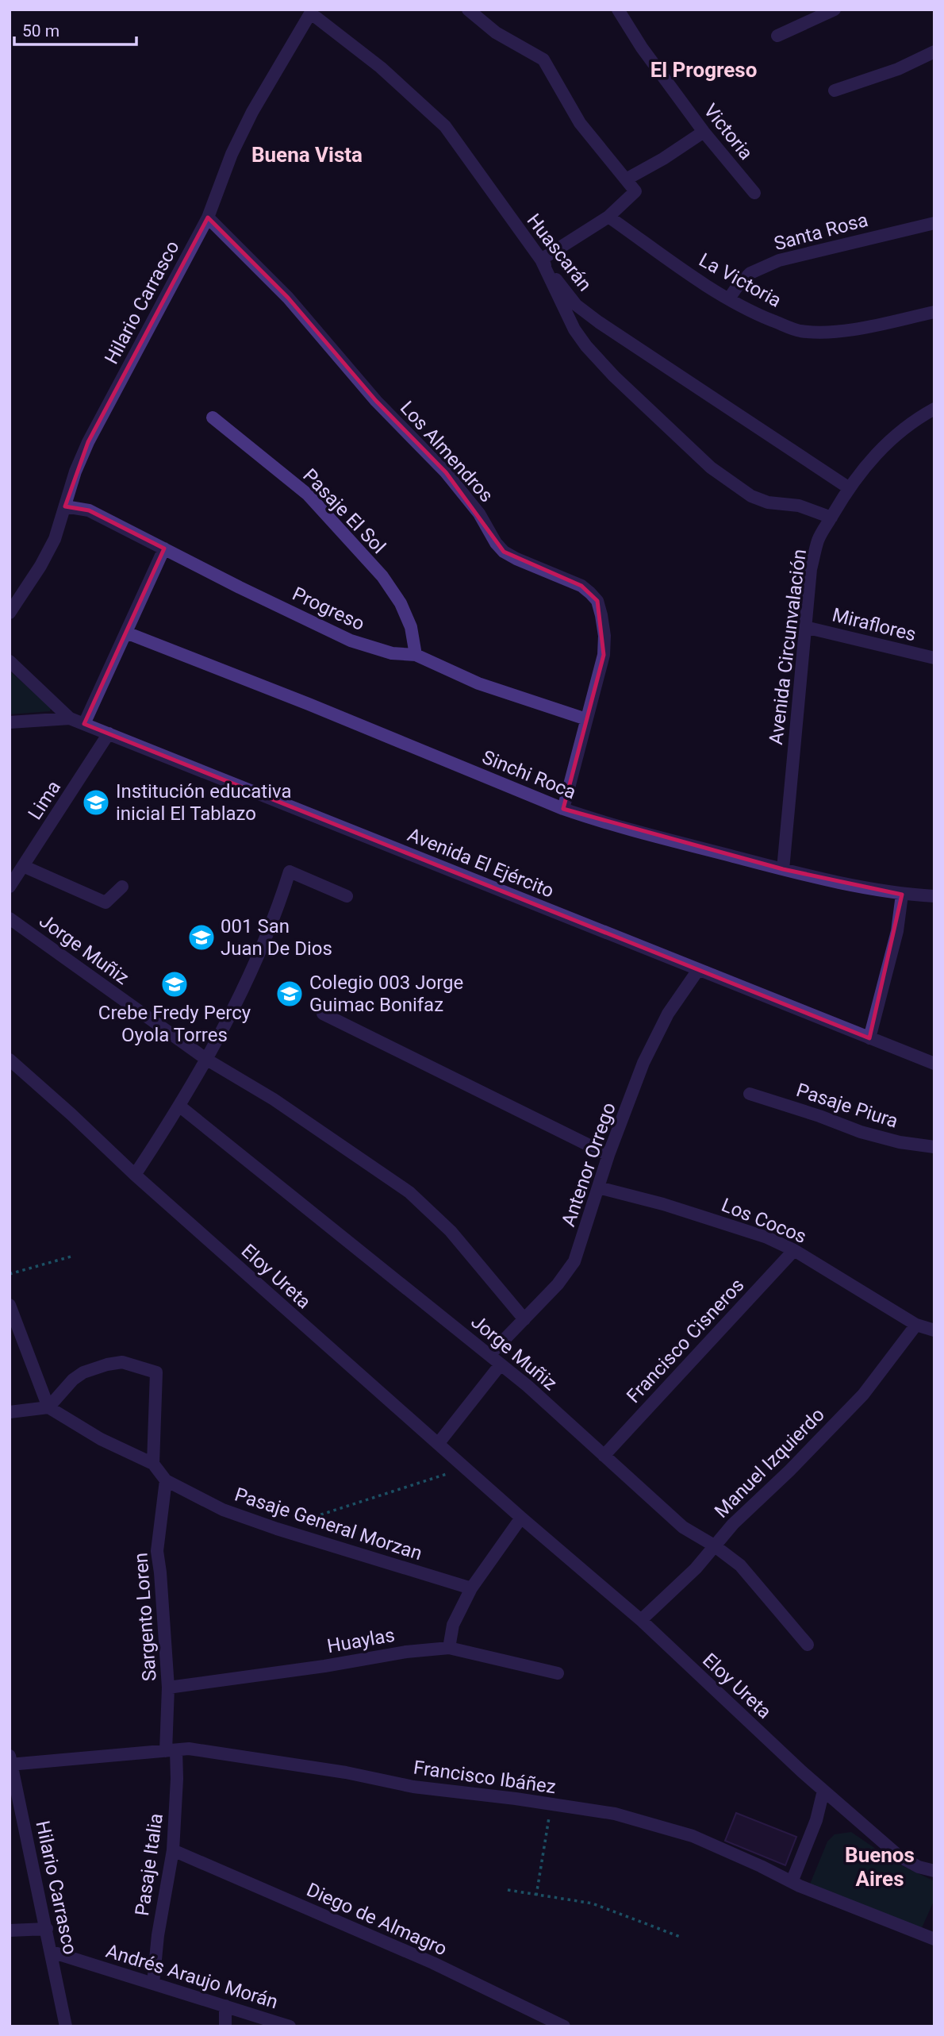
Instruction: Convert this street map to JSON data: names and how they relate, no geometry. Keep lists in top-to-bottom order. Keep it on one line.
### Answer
{"streets":{"street":["Victoria","Santa Rosa","Huascarán","La Victoria","Hilario Carrasco","Los Almendros","Pasaje El Sol","Progreso","Miraflores","Avenida Circunvalación","Sinchi Roca","Lima","Avenida El Ejército","Jorge Muñiz","Pasaje Piura","Antenor Orrego","Los Cocos","Eloy Ureta","Francisco Cisneros","Manuel Izquierdo","Pasaje General Morzan","Sargento Loren","Huaylas","Francisco Ibáñez","Pasaje Italia","Diego de Almagro","Andrés Araujo Morán"]},"crossings":[["Santa Rosa","La Victoria"],["Huascarán","Hilario Carrasco"],["Huascarán","Avenida Circunvalación"],["Hilario Carrasco","Los Almendros"],["Hilario Carrasco","Progreso"],["Hilario Carrasco","Francisco Ibáñez"],["Hilario Carrasco","Andrés Araujo Morán"],["Los Almendros","Progreso"],["Los Almendros","Sinchi Roca"],["Pasaje El Sol","Progreso"],["Miraflores","Avenida Circunvalación"],["Avenida Circunvalación","Sinchi Roca"],["Lima","Avenida El Ejército"],["Avenida El Ejército","Antenor Orrego"],["Jorge Muñiz","Antenor Orrego"],["Jorge Muñiz","Francisco Cisneros"],["Jorge Muñiz","Manuel Izquierdo"],["Antenor Orrego","Los Cocos"],["Los Cocos","Francisco Cisneros"],["Los Cocos","Manuel Izquierdo"],["Eloy Ureta","Manuel Izquierdo"],["Pasaje General Morzan","Sargento Loren"],["Sargento Loren","Huaylas"],["Sargento Loren","Francisco Ibáñez"],["Sargento Loren","Pasaje Italia"],["Francisco Ibáñez","Pasaje Italia"],["Pasaje Italia","Diego de Almagro"],["Pasaje Italia","Andrés Araujo Morán"]],"districts":["El Progreso","Buena Vista","Buenos Aires"],"places":{"school or university":["Institución educativa inicial El Tablazo","001 San Juan De Dios","Crebe Fredy Percy Oyola Torres","Colegio 003 Jorge Guimac Bonifaz"]},"scale_bar":"50 m"}
